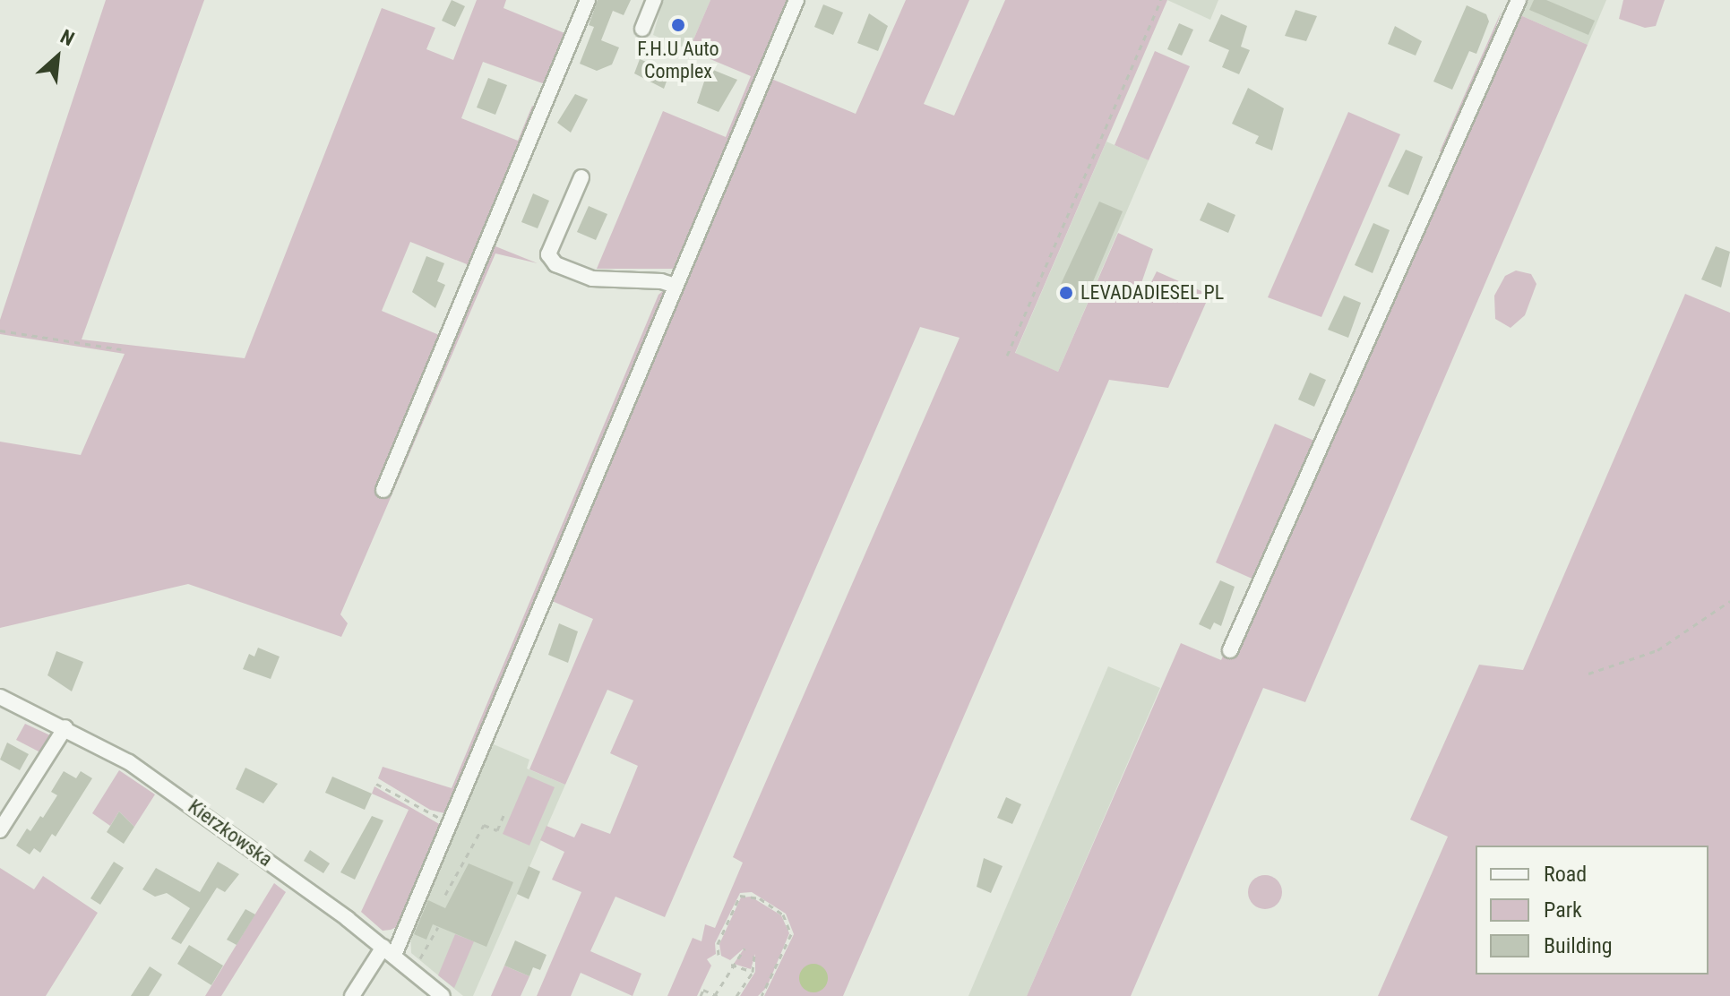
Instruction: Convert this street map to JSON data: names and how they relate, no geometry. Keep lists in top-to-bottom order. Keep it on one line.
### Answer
{"streets":{"street":["Kierzkowska"]},"places":["F.H.U Auto Complex","LEVADADIESEL PL"],"legend":["Road","Park","Building"],"north":"top right"}
